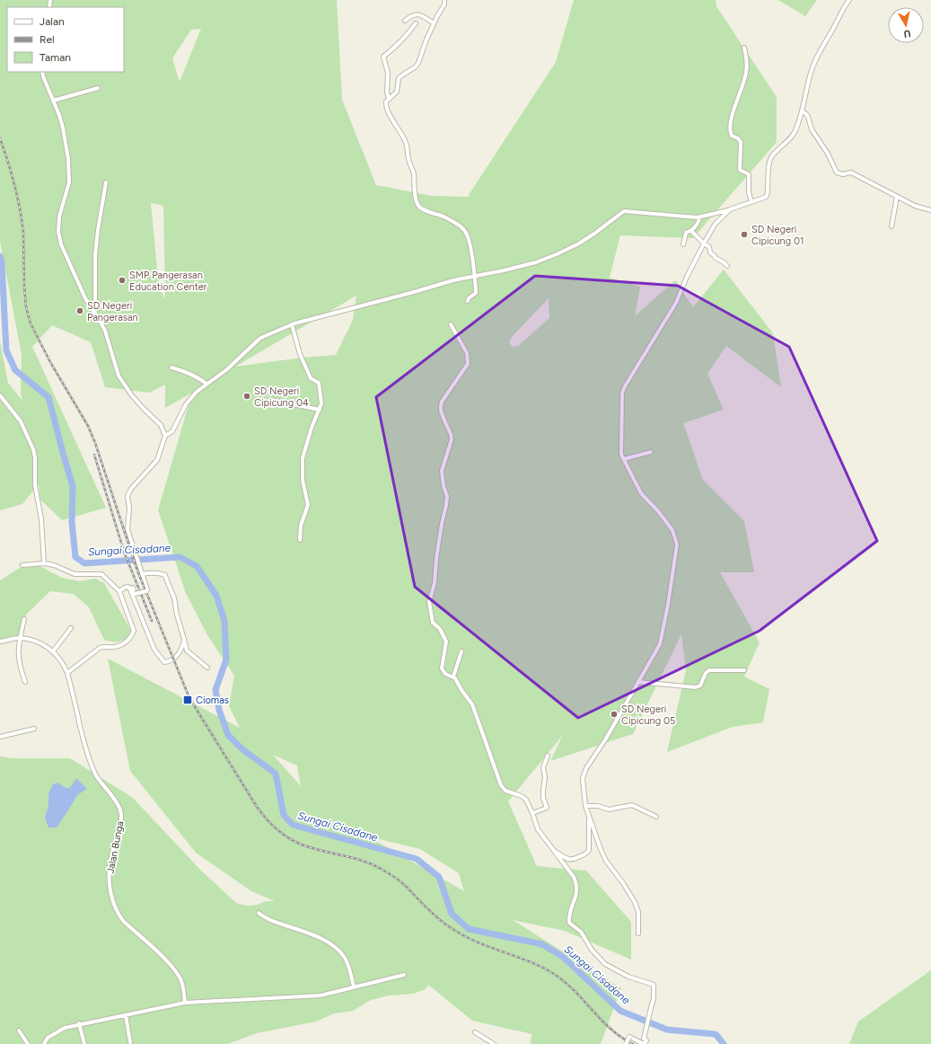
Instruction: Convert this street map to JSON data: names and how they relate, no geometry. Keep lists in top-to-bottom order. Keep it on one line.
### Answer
{"streets":{"street":["Jalan Bunga"]},"water":["Sungai Cisadane"],"places":{"other":["SD Negeri Cipicung 01","SMP Pangerasan Education Center","SD Negeri Pangerasan","SD Negeri Cipicung 04","SD Negeri Cipicung 05"],"transit":["Ciomas"]},"legend":["Jalan","Rel","Taman"],"north":"bottom"}
